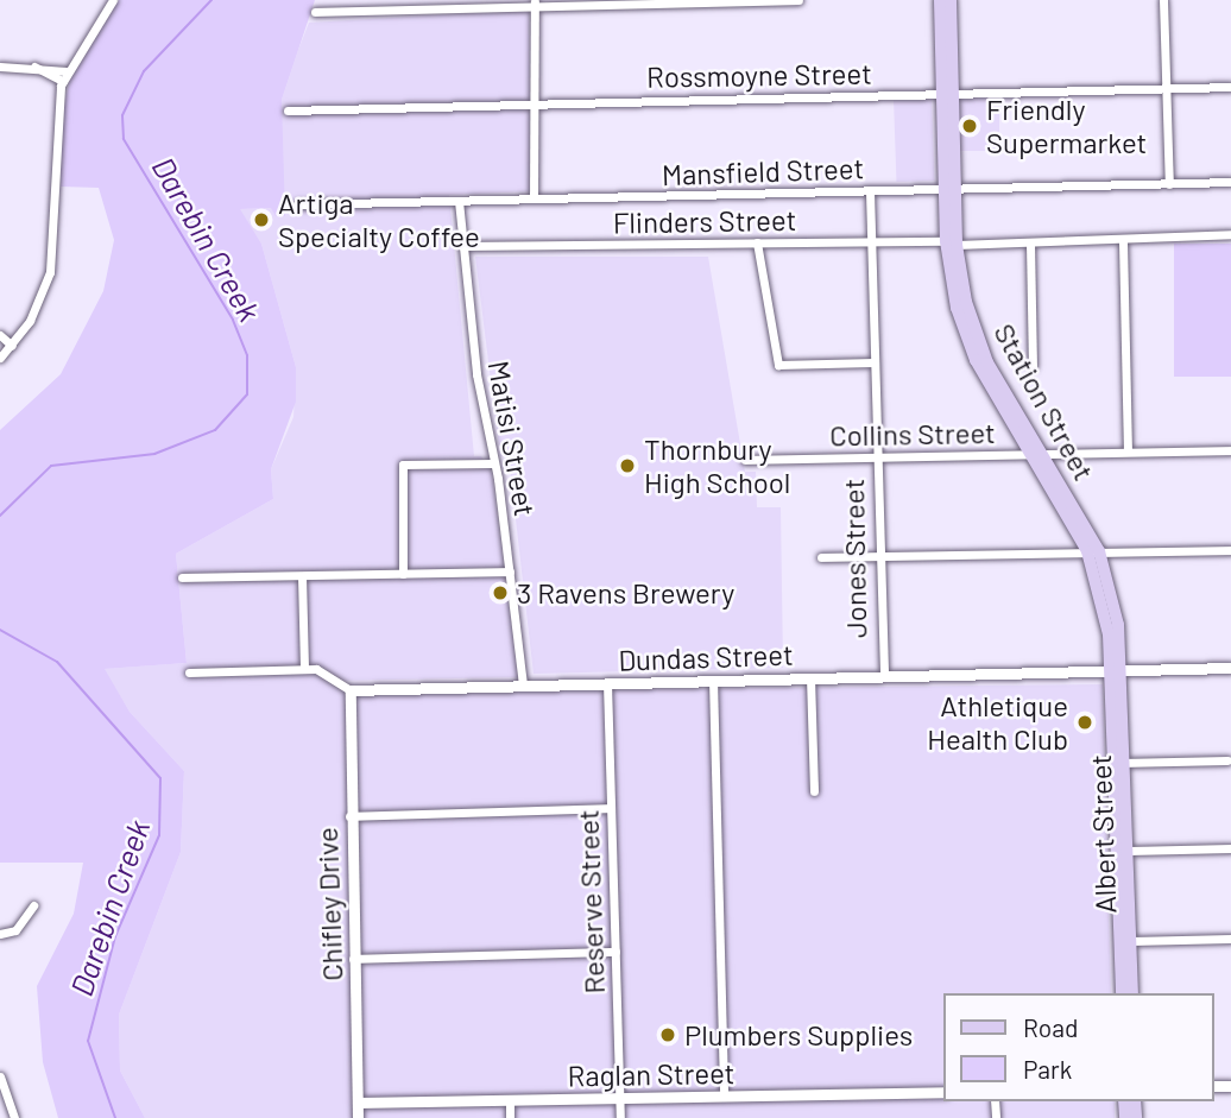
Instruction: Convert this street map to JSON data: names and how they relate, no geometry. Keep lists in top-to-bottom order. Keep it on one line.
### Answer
{"streets":{"main road":["Station Street","Albert Street"],"street":["Rossmoyne Street","Mansfield Street","Flinders Street","Collins Street","Matisi Street","Jones Street","Dundas Street","Reserve Street","Chifley Drive","Raglan Street"]},"crossings":[["Rossmoyne Street","Station Street"],["Mansfield Street","Station Street"],["Mansfield Street","Matisi Street"],["Mansfield Street","Jones Street"],["Flinders Street","Station Street"],["Flinders Street","Matisi Street"],["Flinders Street","Jones Street"],["Station Street","Collins Street"],["Station Street","Dundas Street"],["Station Street","Albert Street"],["Collins Street","Jones Street"],["Matisi Street","Dundas Street"],["Jones Street","Dundas Street"],["Dundas Street","Albert Street"],["Dundas Street","Reserve Street"],["Dundas Street","Chifley Drive"],["Reserve Street","Raglan Street"],["Chifley Drive","Raglan Street"]],"water":["Darebin Creek"],"places":["Friendly Supermarket","Artiga Specialty Coffee","Thornbury High School","3 Ravens Brewery","Athletique Health Club","Plumbers Supplies"],"legend":["Road","Park"]}
